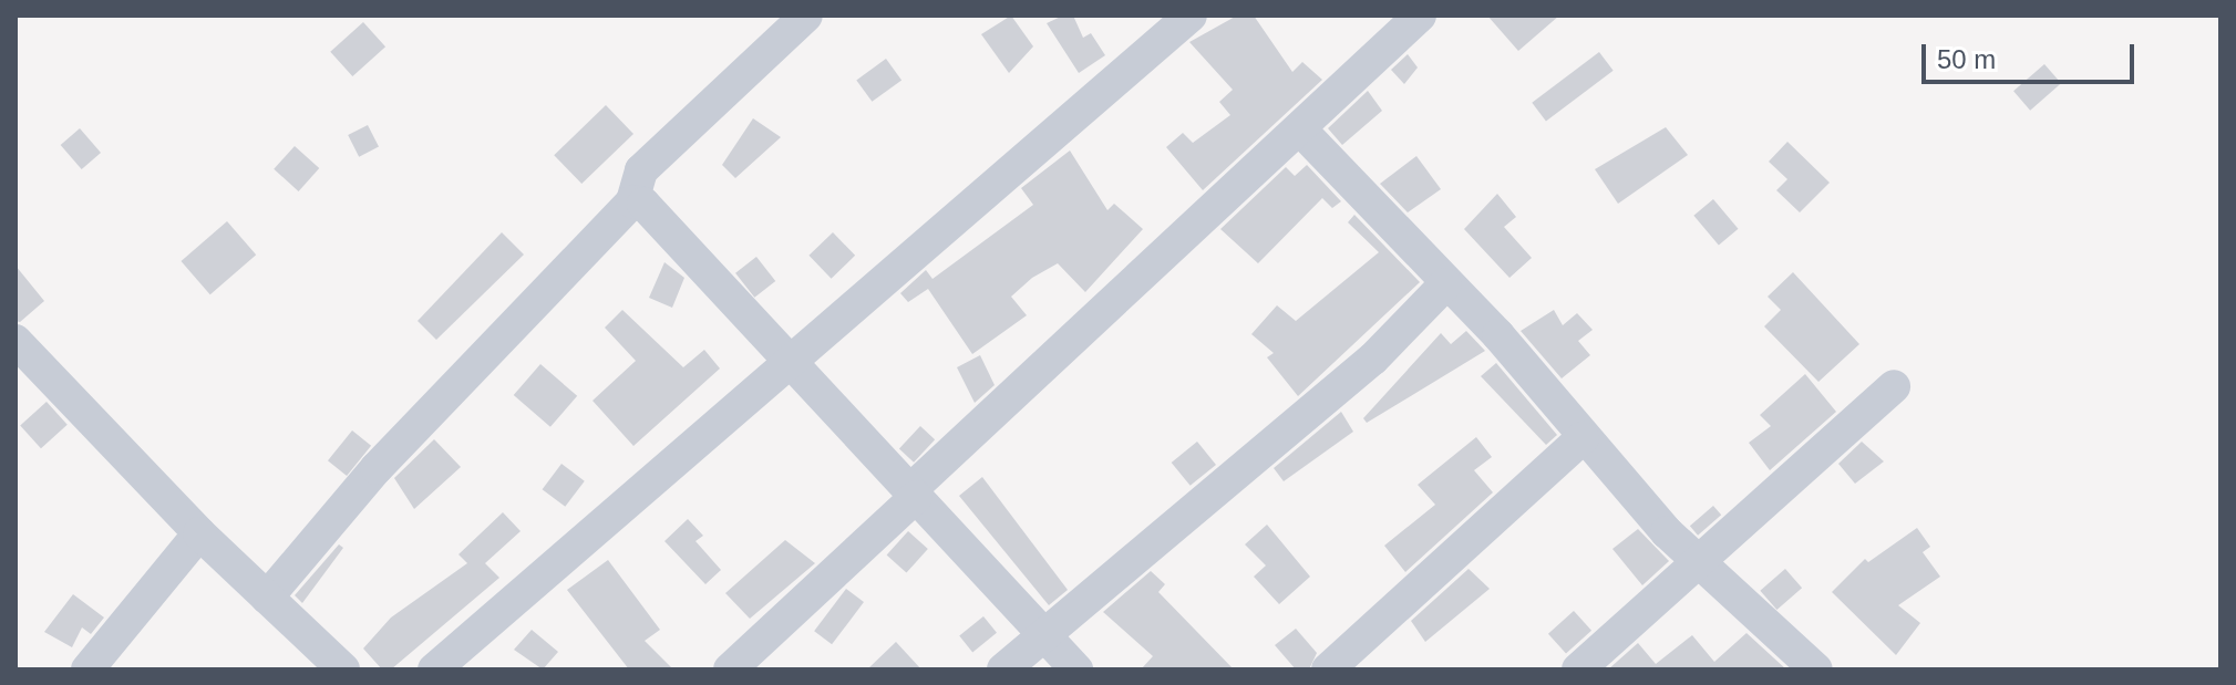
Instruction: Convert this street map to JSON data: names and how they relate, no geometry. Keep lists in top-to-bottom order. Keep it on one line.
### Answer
{"scale_bar":"50 m"}
